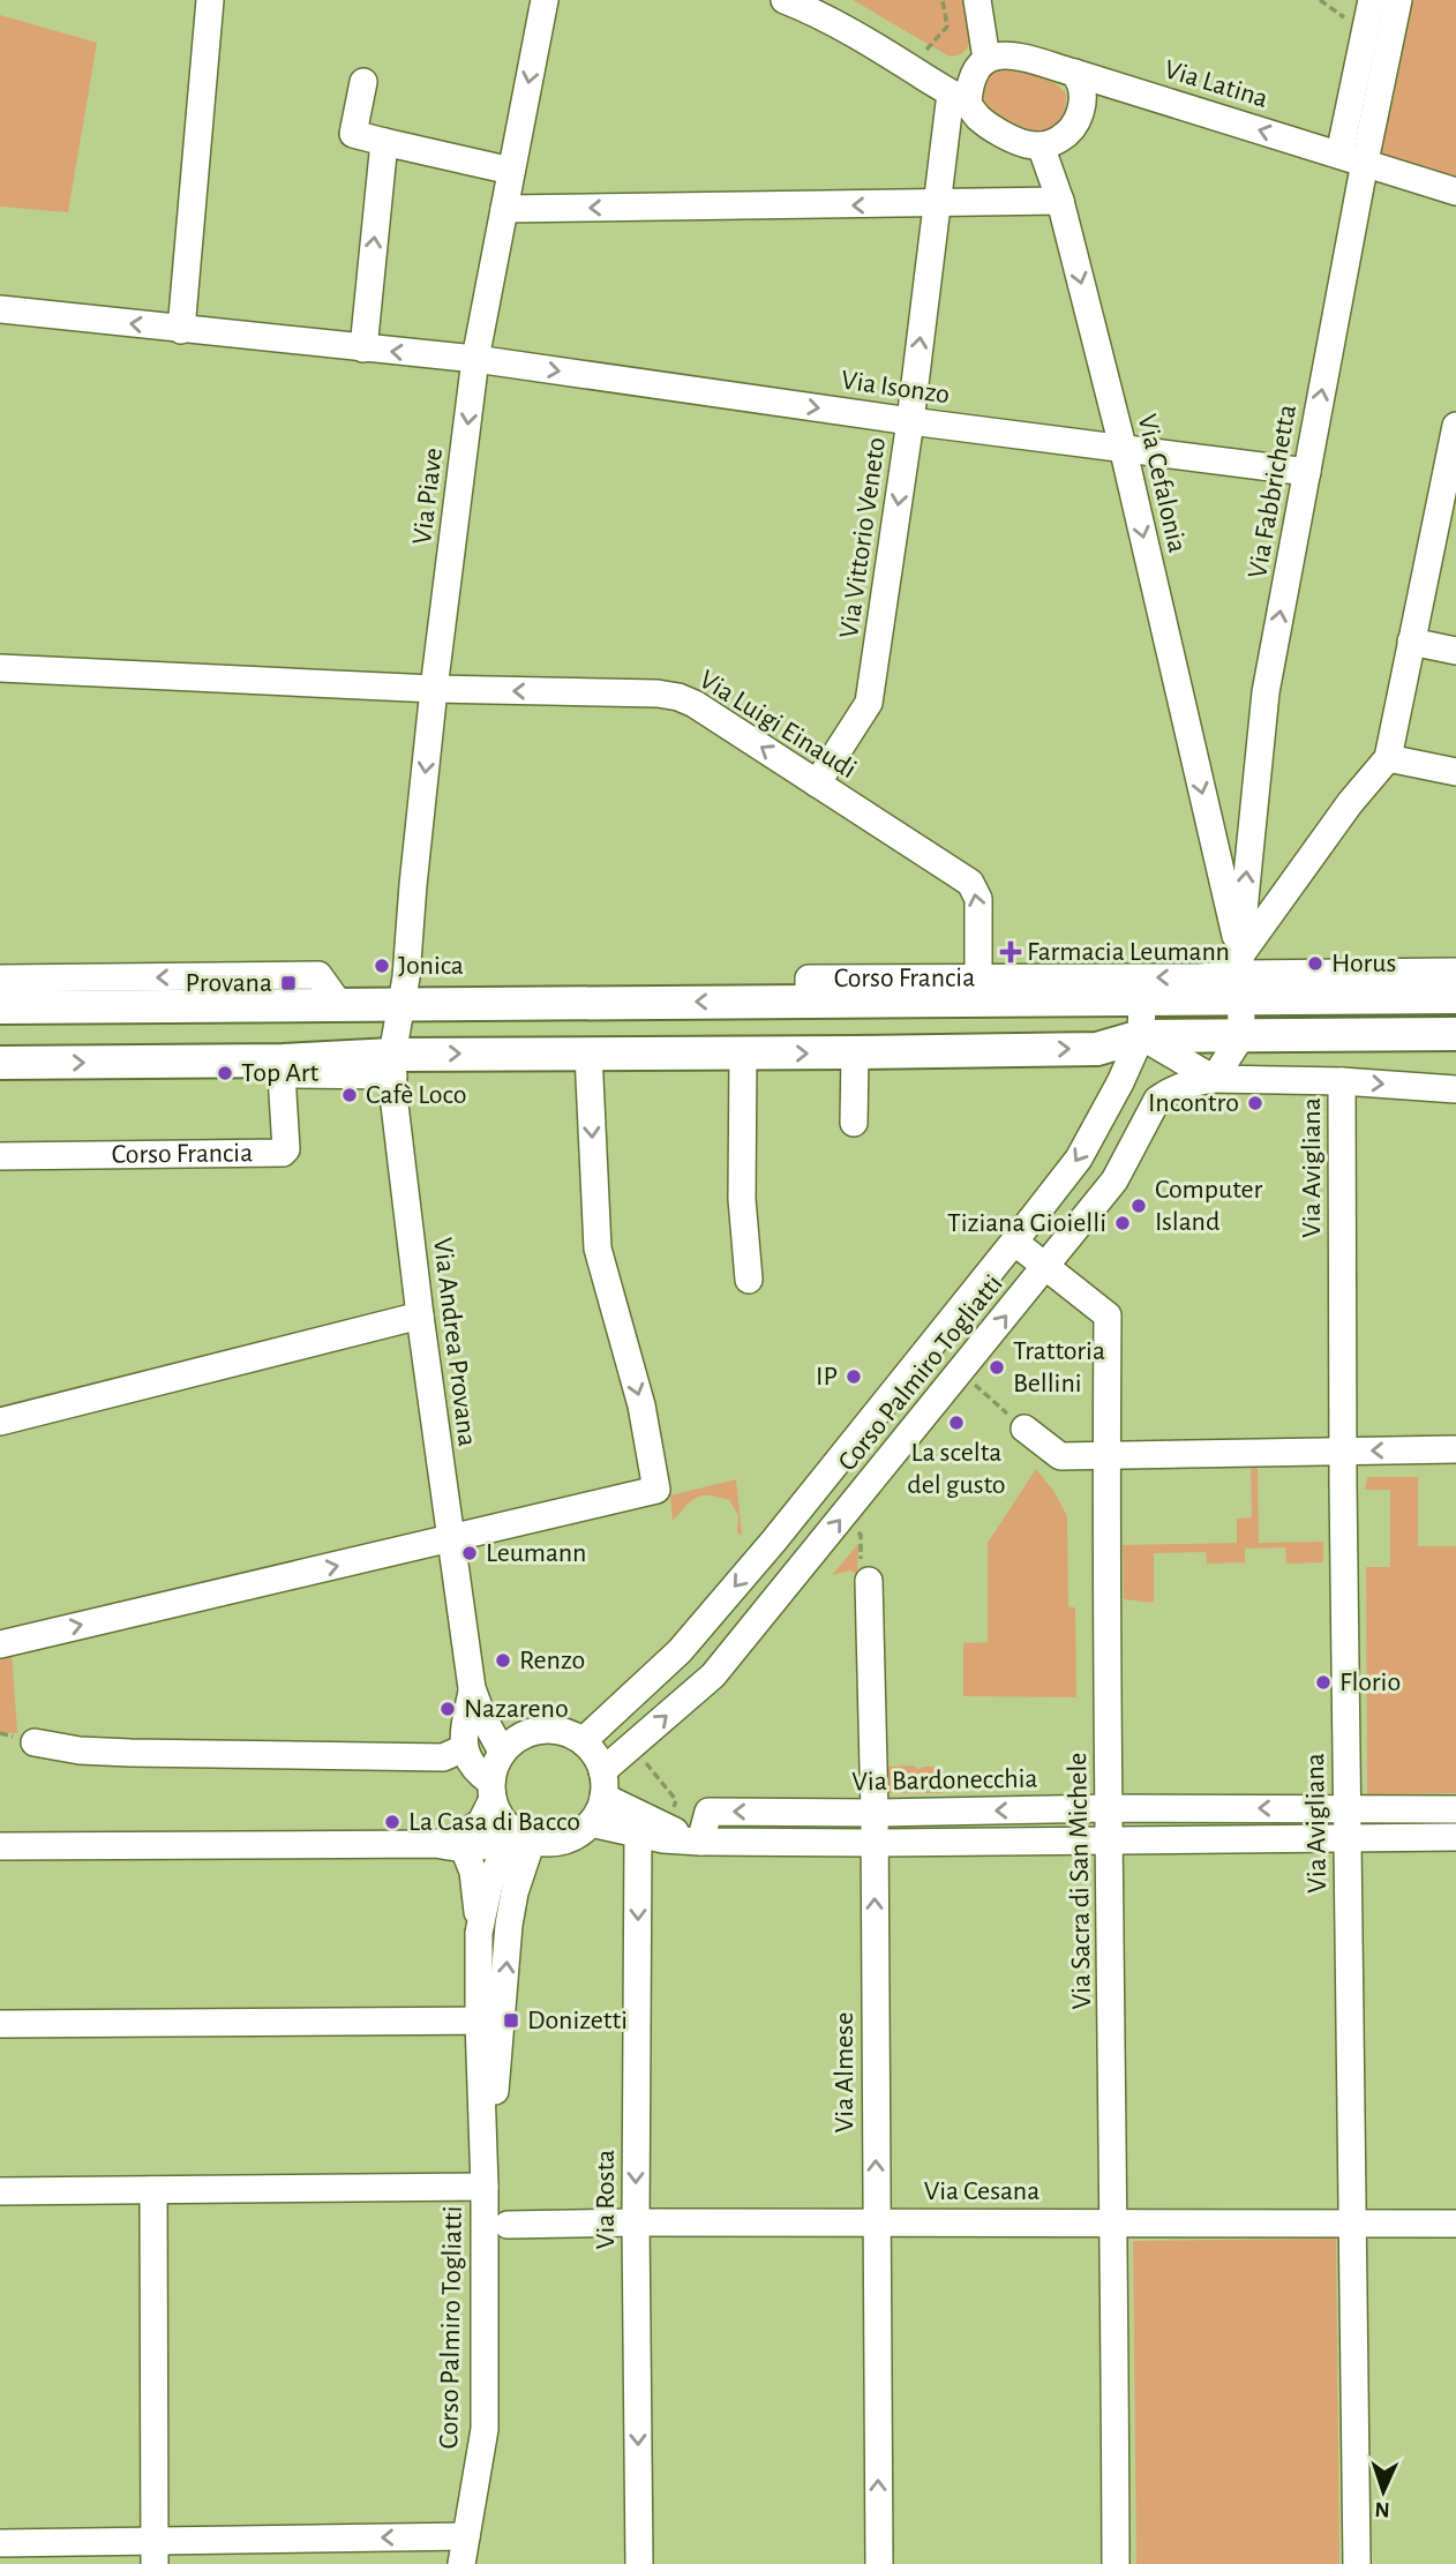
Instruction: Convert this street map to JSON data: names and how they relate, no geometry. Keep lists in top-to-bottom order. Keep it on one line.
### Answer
{"streets":{"main road":["Corso Francia"],"street":["Via Latina","Via Isonzo","Via Cefalonia","Via Fabbrichetta","Via Piave","Via Vittorio Veneto","Via Luigi Einaudi","Via Avigliana","Via Andrea Provana","Corso Palmiro Togliatti","Via Bardonecchia","Via Sacra di San Michele","Via Almese","Via Cesana","Via Rosta"]},"crossings":[["Via Latina","Via Cefalonia"],["Via Latina","Via Fabbrichetta"],["Via Latina","Via Vittorio Veneto"],["Via Isonzo","Via Cefalonia"],["Via Isonzo","Via Fabbrichetta"],["Via Isonzo","Via Piave"],["Via Isonzo","Via Vittorio Veneto"],["Via Cefalonia","Via Fabbrichetta"],["Via Cefalonia","Via Vittorio Veneto"],["Via Cefalonia","Corso Francia"],["Via Fabbrichetta","Corso Francia"],["Via Piave","Via Luigi Einaudi"],["Via Piave","Corso Francia"],["Via Piave","Via Andrea Provana"],["Via Vittorio Veneto","Via Luigi Einaudi"],["Via Luigi Einaudi","Corso Francia"],["Corso Francia","Via Andrea Provana"],["Corso Francia","Corso Palmiro Togliatti"],["Via Avigliana","Via Bardonecchia"],["Via Avigliana","Via Cesana"],["Via Andrea Provana","Corso Palmiro Togliatti"],["Corso Palmiro Togliatti","Via Sacra di San Michele"],["Via Bardonecchia","Via Sacra di San Michele"],["Via Bardonecchia","Via Almese"],["Via Sacra di San Michele","Via Cesana"],["Via Almese","Via Cesana"],["Via Cesana","Via Rosta"]],"one_way":["Via Latina","Via Cefalonia","Via Piave","Via Luigi Einaudi","Via Almese","Via Rosta"],"places":{"health":["Farmacia Leumann"],"other":["Horus","Jonica","Top Art","Cafè Loco","Incontro","Computer Island","Tiziana Gioielli","Trattoria Bellini","IP","La scelta del gusto","Leumann","Renzo","Florio","Nazareno","La Casa di Bacco"],"transit":["Provana","Donizetti"]},"north":"bottom"}
